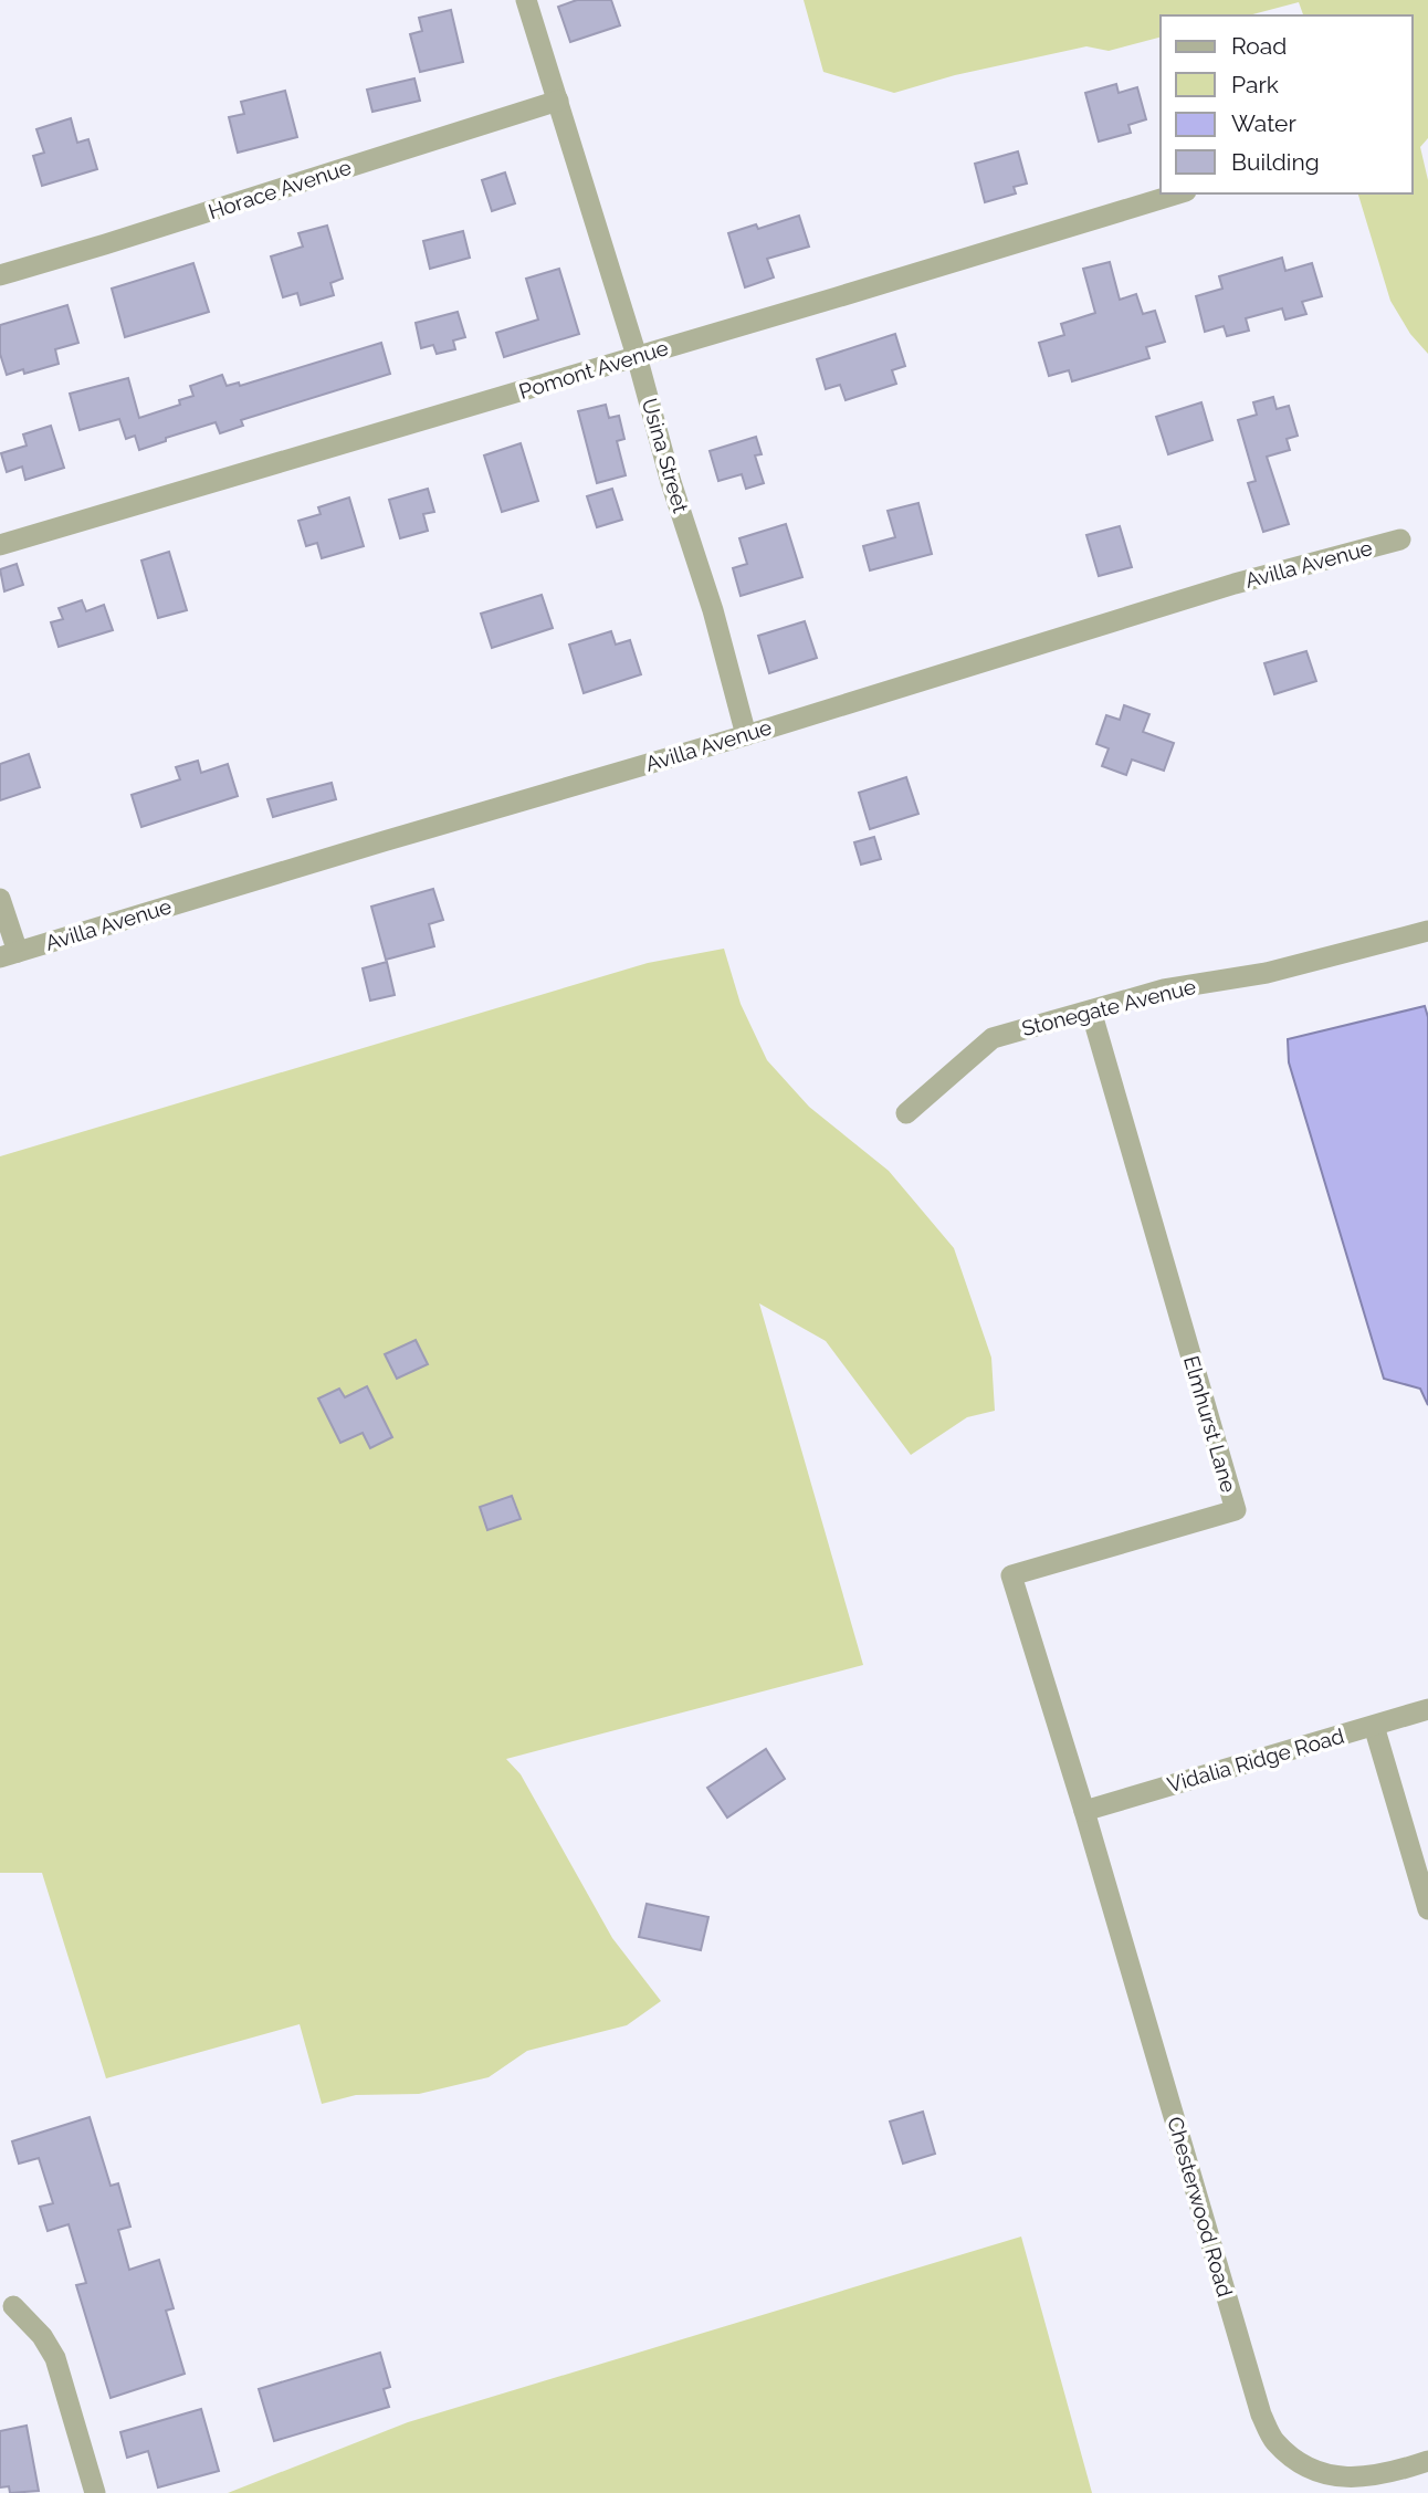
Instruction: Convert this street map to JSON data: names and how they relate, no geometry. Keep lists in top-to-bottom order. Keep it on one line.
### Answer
{"streets":{"street":["Horace Avenue","Pomont Avenue","Usina Street","Avilla Avenue","Stonegate Avenue","Elmhurst Lane","Vidalia Ridge Road","Chesterwood Road"]},"crossings":[["Horace Avenue","Usina Street"],["Pomont Avenue","Usina Street"],["Usina Street","Avilla Avenue"],["Stonegate Avenue","Elmhurst Lane"],["Elmhurst Lane","Vidalia Ridge Road"],["Elmhurst Lane","Chesterwood Road"],["Vidalia Ridge Road","Chesterwood Road"]],"legend":["Road","Park","Water","Building"]}
